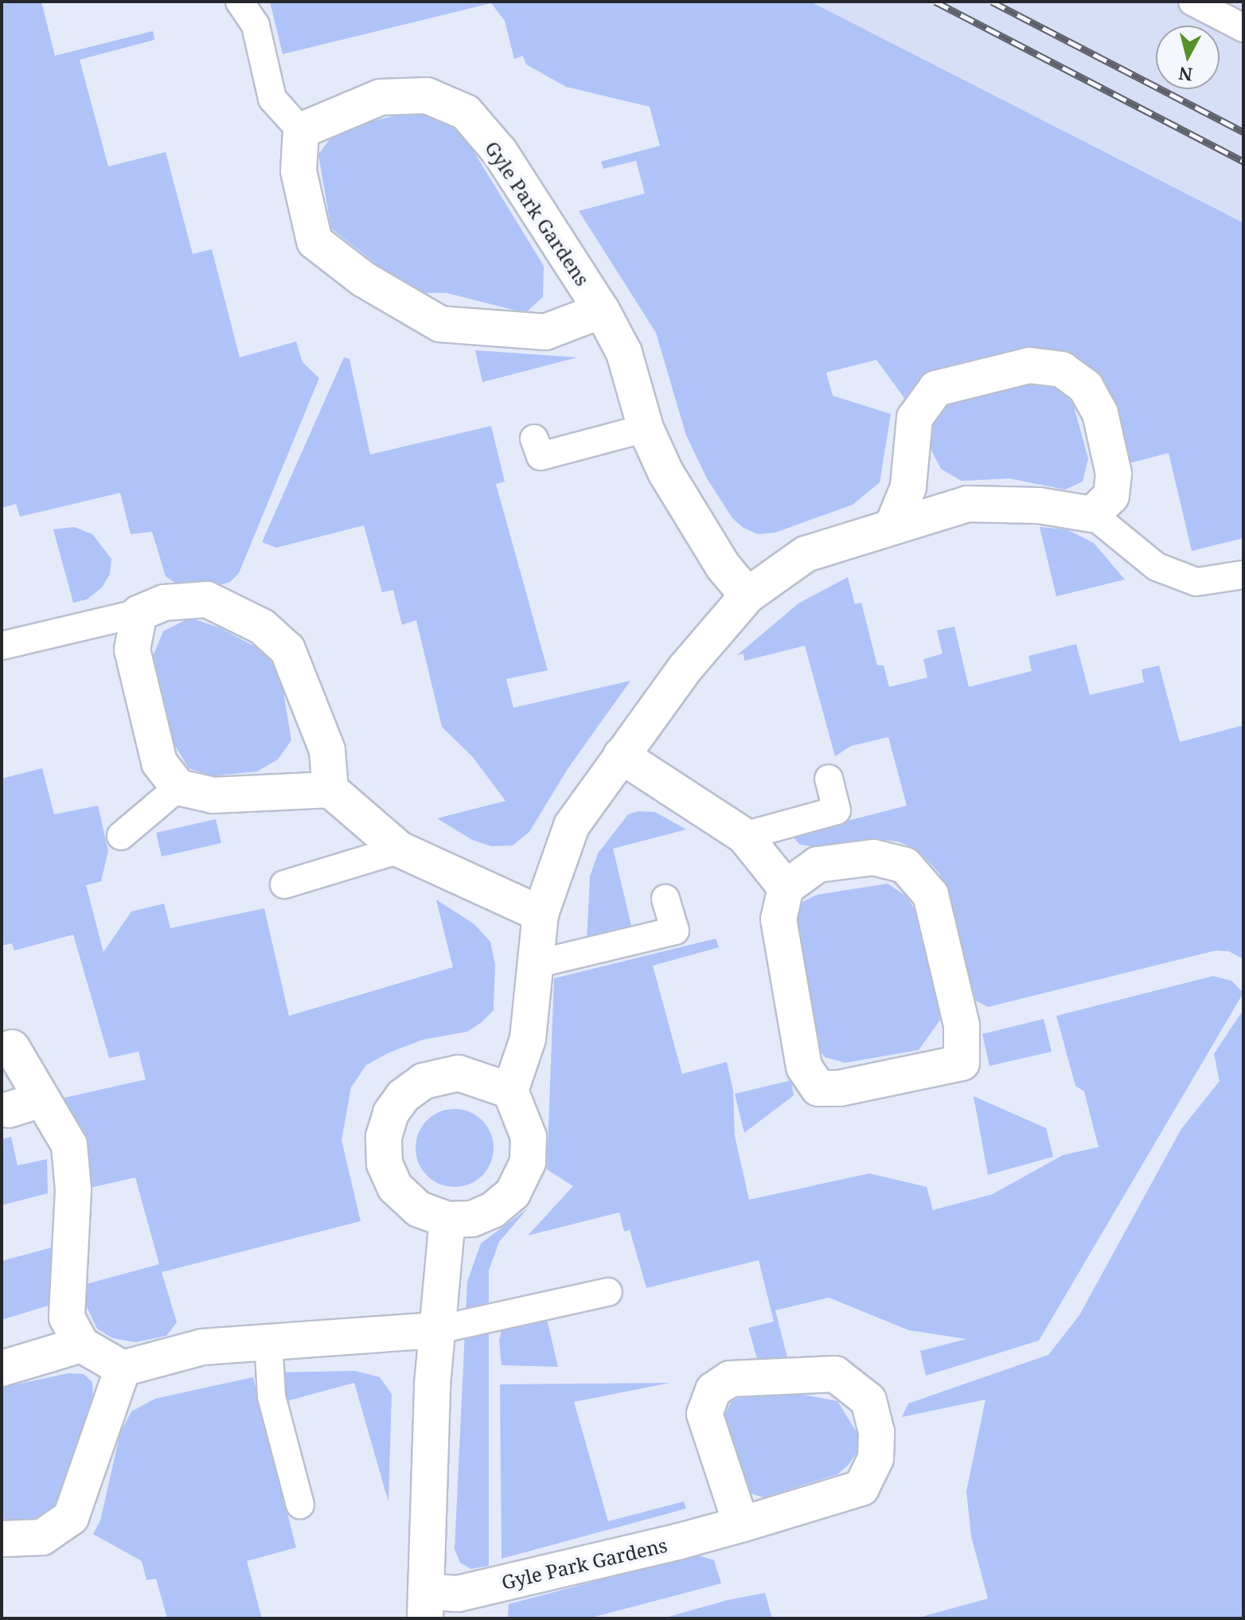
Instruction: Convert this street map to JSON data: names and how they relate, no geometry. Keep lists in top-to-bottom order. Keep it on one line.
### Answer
{"streets":{"street":["Gyle Park Gardens"]},"north":"bottom"}
